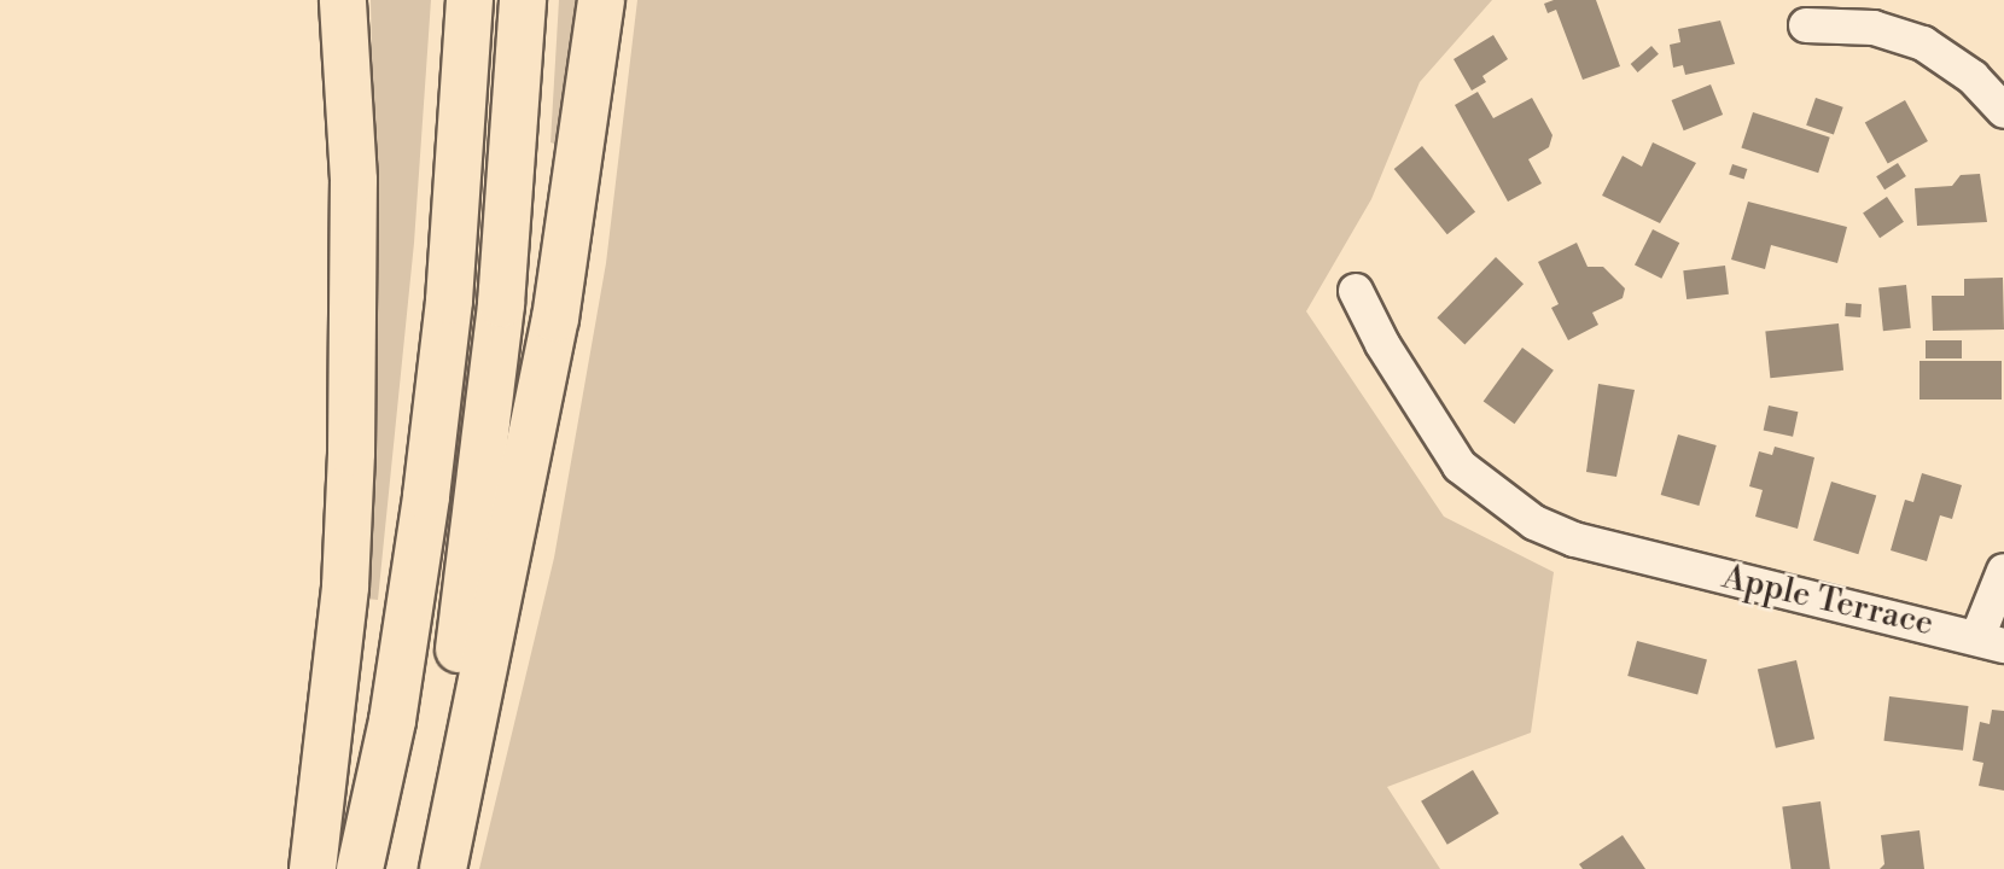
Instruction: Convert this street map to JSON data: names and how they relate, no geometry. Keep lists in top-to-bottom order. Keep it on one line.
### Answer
{"streets":{"street":["Apple Terrace"]}}
